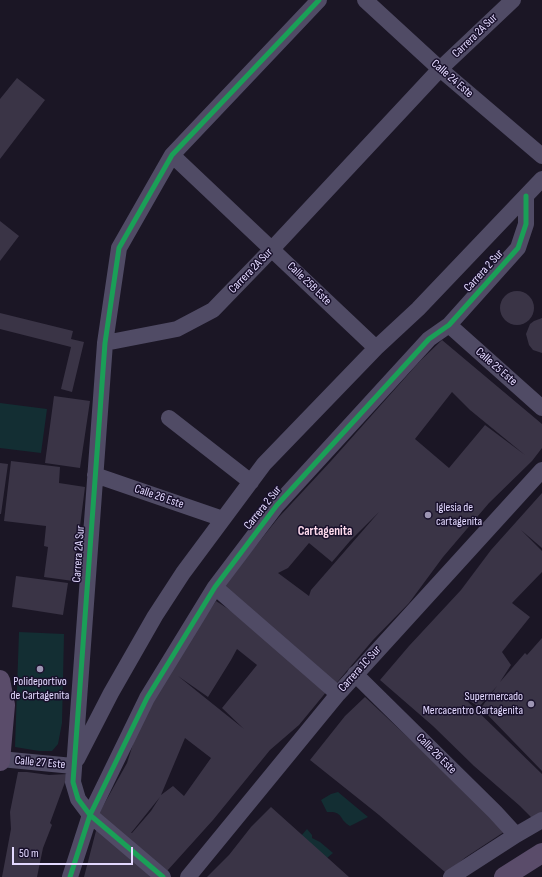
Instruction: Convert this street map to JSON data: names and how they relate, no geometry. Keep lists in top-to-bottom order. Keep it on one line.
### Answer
{"streets":{"street":["Carrera 2A Sur","Calle 24 Este","Carrera 2 Sur","Calle 25B Este","Calle 25 Este","Calle 26 Este","Carrera 1C Sur","Calle 27 Este"]},"crossings":[["Carrera 2A Sur","Calle 24 Este"],["Carrera 2A Sur","Carrera 2 Sur"],["Carrera 2A Sur","Calle 25B Este"],["Carrera 2A Sur","Calle 26 Este"],["Carrera 2A Sur","Calle 27 Este"],["Carrera 2 Sur","Calle 25B Este"],["Carrera 2 Sur","Calle 25 Este"],["Carrera 2 Sur","Calle 26 Este"],["Carrera 2 Sur","Calle 27 Este"],["Calle 26 Este","Carrera 1C Sur"]],"districts":["Cartagenita"],"places":["Iglesia de cartagenita","Polideportivo de Cartagenita","Supermercado Mercacentro Cartagenita"],"scale_bar":"50 m"}
